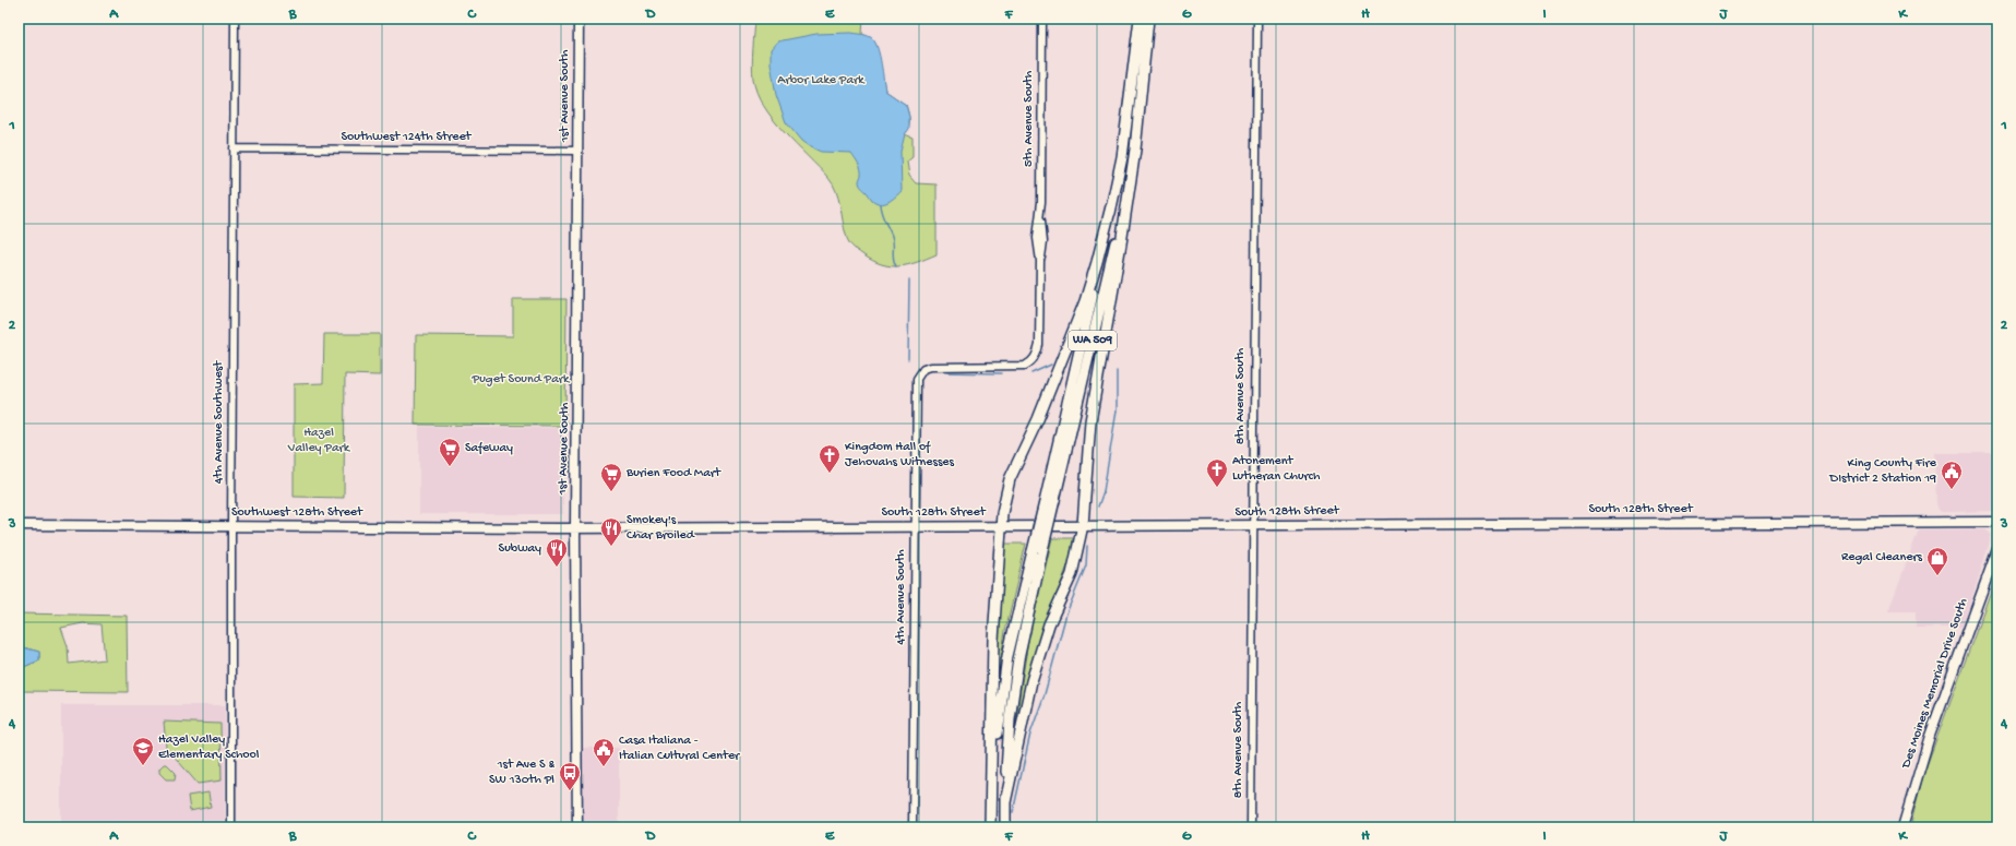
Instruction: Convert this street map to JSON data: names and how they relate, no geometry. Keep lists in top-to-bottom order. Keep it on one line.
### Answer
{"streets":{"highway":["WA 509"],"main road":["1st Avenue South","South 128th Street","Southwest 128th Street","Des Moines Memorial Drive South"],"street":["5th Avenue South","Southwest 124th Street","8th Avenue South","4th Avenue Southwest","4th Avenue South"]},"crossings":[["1st Avenue South","Southwest 124th Street"],["1st Avenue South","South 128th Street"],["1st Avenue South","Southwest 128th Street"],["5th Avenue South","4th Avenue South"],["Southwest 124th Street","4th Avenue Southwest"],["8th Avenue South","South 128th Street"],["4th Avenue Southwest","Southwest 128th Street"],["South 128th Street","Southwest 128th Street"],["South 128th Street","4th Avenue South"]],"parks":["Arbor Lake Park","Puget Sound Park","Hazel Valley Park"],"places":{"supermarket":["Safeway","Burien Food Mart"],"church":["Kingdom Hall of Jehovahs Witnesses","Atonement Lutheran Church"],"public building":["King County Fire DIstrict 2 Station 19","Casa Italiana - Italian Cultural Center"],"restaurant":["Smokey's Char Broiled","Subway"],"shop":["Regal Cleaners"],"school or university":["Hazel Valley Elementary School"],"bus stop":["1st Ave S & SW 130th Pl"]},"grid":{"columns":["A","B","C","D","E","F","G","H","I","J","K"],"rows":["1","2","3","4"]}}
